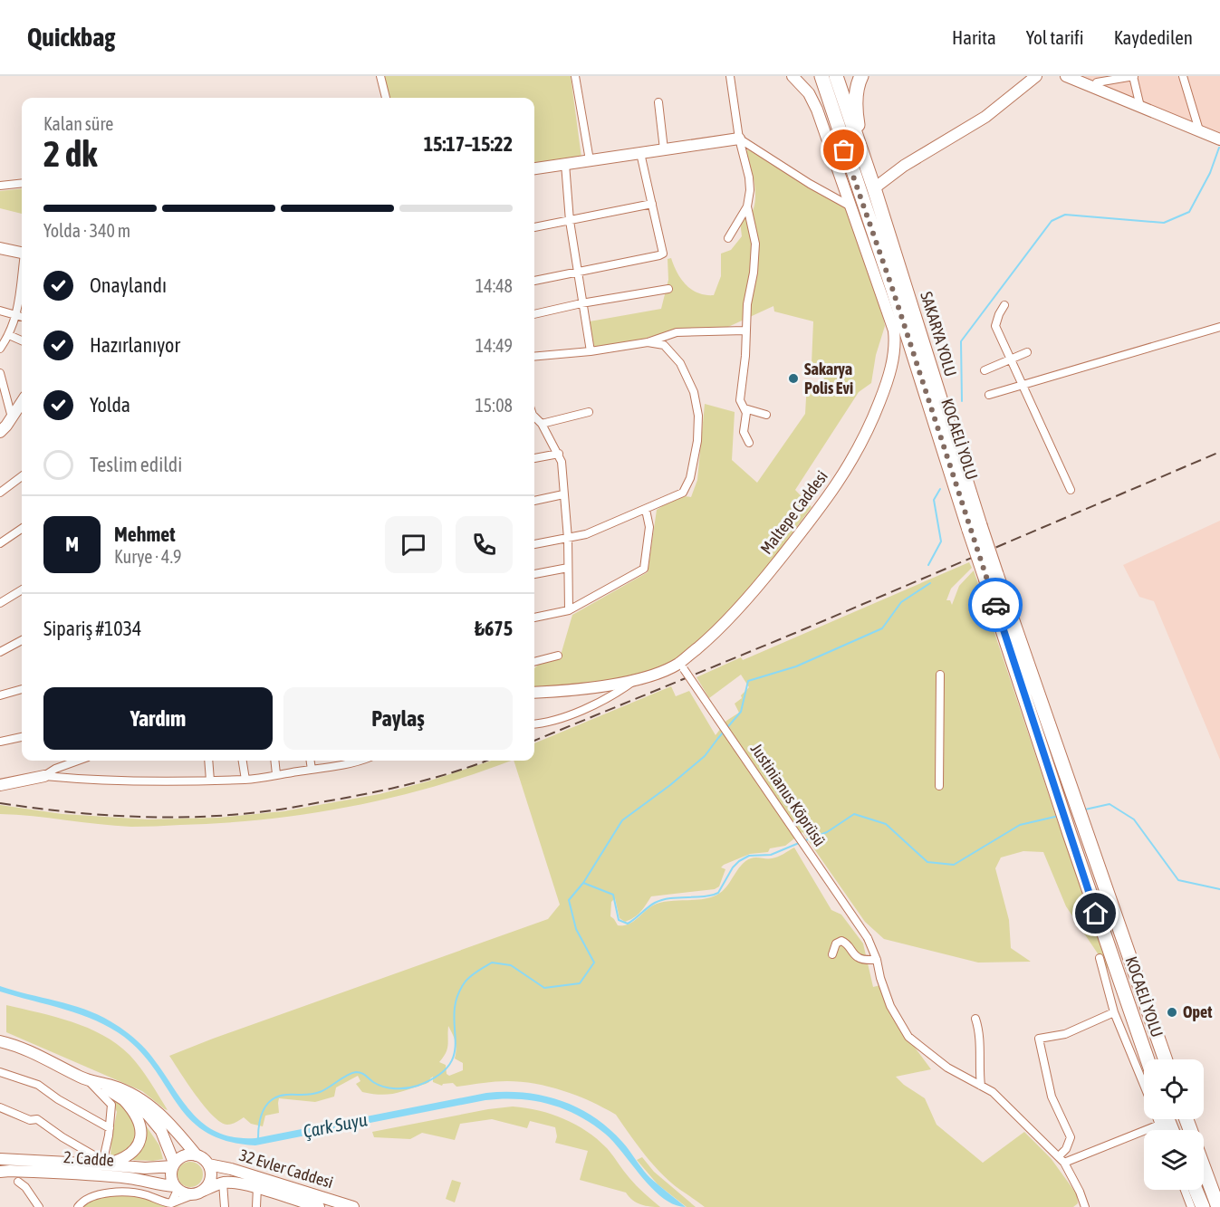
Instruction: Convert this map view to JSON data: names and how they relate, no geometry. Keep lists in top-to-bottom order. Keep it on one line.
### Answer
{"streets":{"highway":["SAKARYA YOLU","KOCAELİ YOLU"],"street":["Maltepe Caddesi","Justinianus Köprüsü","2. Cadde","32 Evler Caddesi"]},"crossings":[["SAKARYA YOLU","KOCAELİ YOLU"],["KOCAELİ YOLU","Maltepe Caddesi"],["Maltepe Caddesi","Justinianus Köprüsü"],["2. Cadde","32 Evler Caddesi"]],"water":["Çark Suyu"],"places":["Sakarya Polis Evi","Opet"],"page":{"header":"Quickbag","nav":["Harita","Yol tarifi","Kaydedilen"],"heading":["2 dk","Kalan süre","15:17–15:22"],"panel":["Mehmet","Kurye · 4.9","Sipariş #1034","₺675"],"bar":"Yolda · 340 m","list":[["Onaylandı","14:48"],["Hazırlanıyor","14:49"],["Yolda","15:08"],"Teslim edildi"],"round":"M","buttons":["Yardım","Paylaş"]}}
